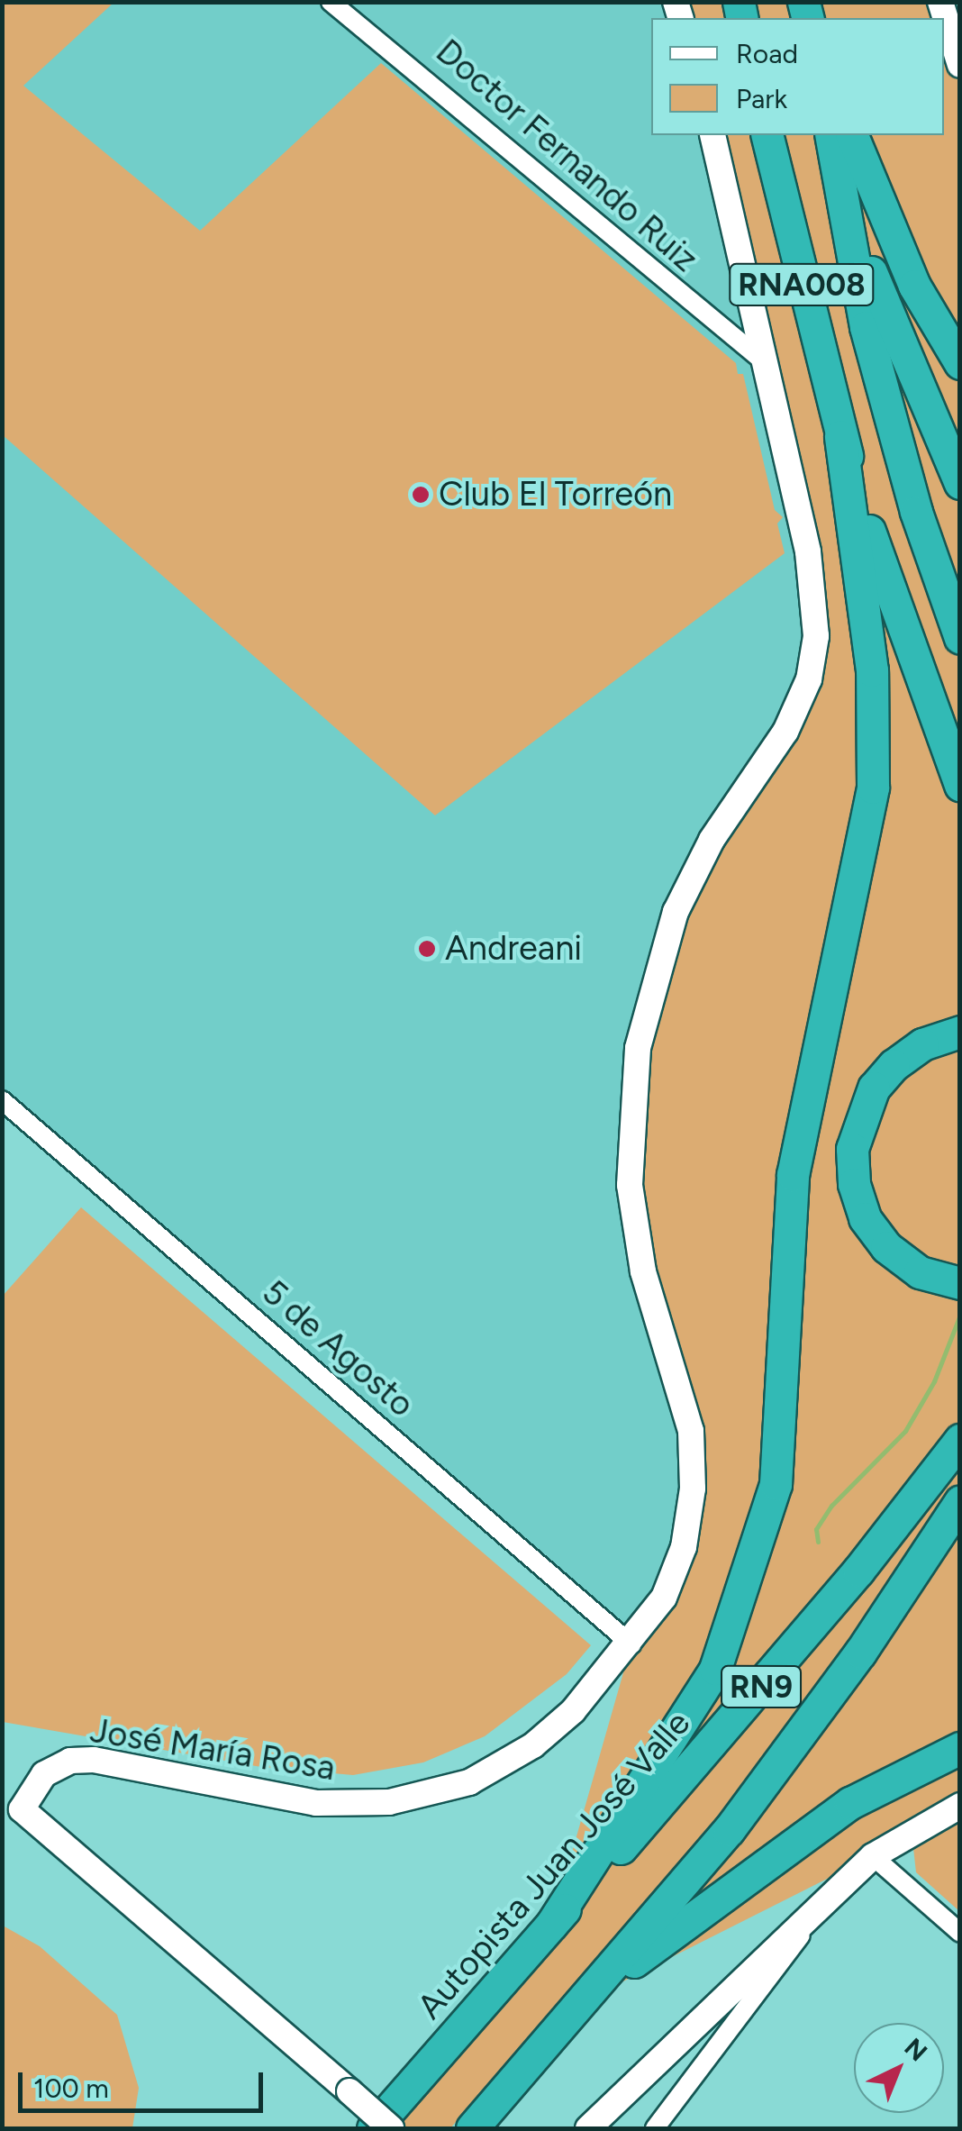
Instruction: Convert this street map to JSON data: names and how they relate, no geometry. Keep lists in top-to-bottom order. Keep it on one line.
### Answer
{"streets":{"highway":["RNA008","RN9","Autopista Juan José Valle"],"main road":["José María Rosa"],"street":["Doctor Fernando Ruiz","5 de Agosto"]},"crossings":[["5 de Agosto","José María Rosa"]],"places":["Club El Torreón","Andreani"],"legend":["Road","Park"],"scale_bar":"100 m","north":"top right"}
